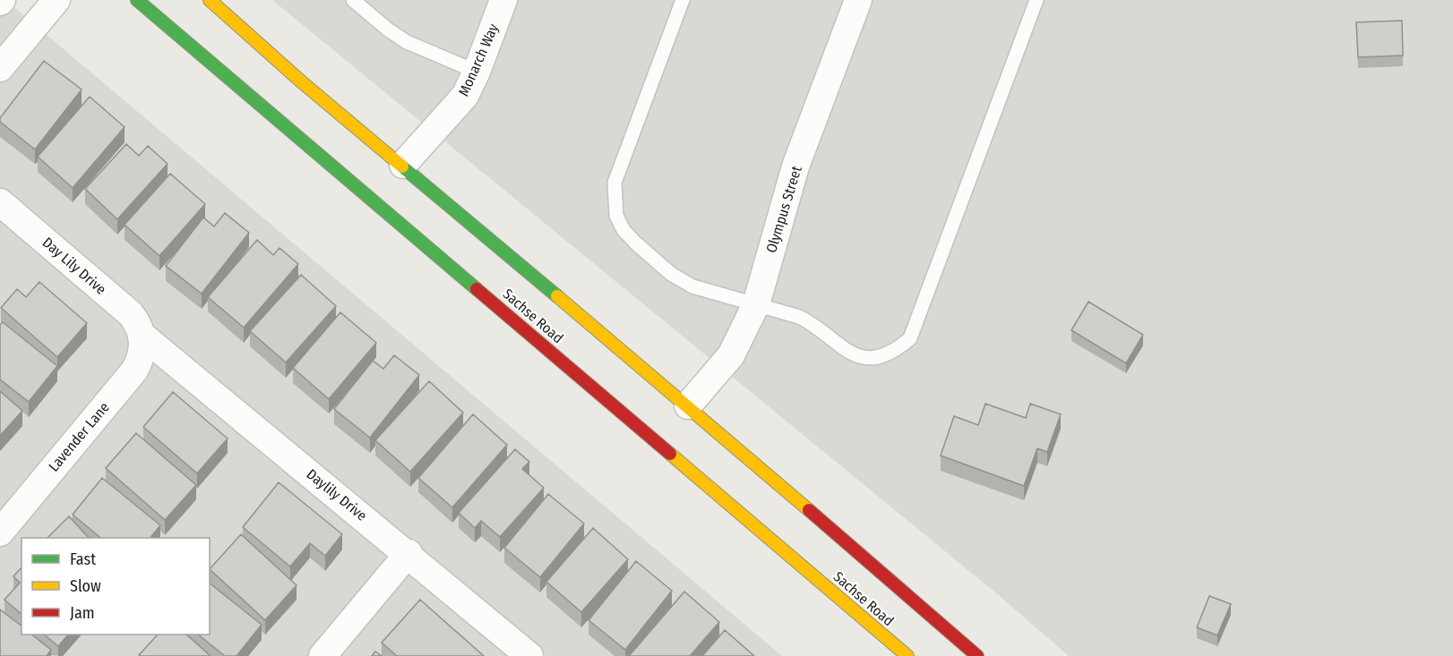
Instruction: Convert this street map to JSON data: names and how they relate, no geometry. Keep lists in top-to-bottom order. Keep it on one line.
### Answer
{"streets":{"main road":["Sachse Road"],"street":["Monarch Way","Olympus Street","Day Lily Drive","Lavender Lane","Daylily Drive"]},"crossings":[["Day Lily Drive","Lavender Lane"],["Day Lily Drive","Daylily Drive"],["Lavender Lane","Daylily Drive"]],"legend":["Fast","Slow","Jam"]}
